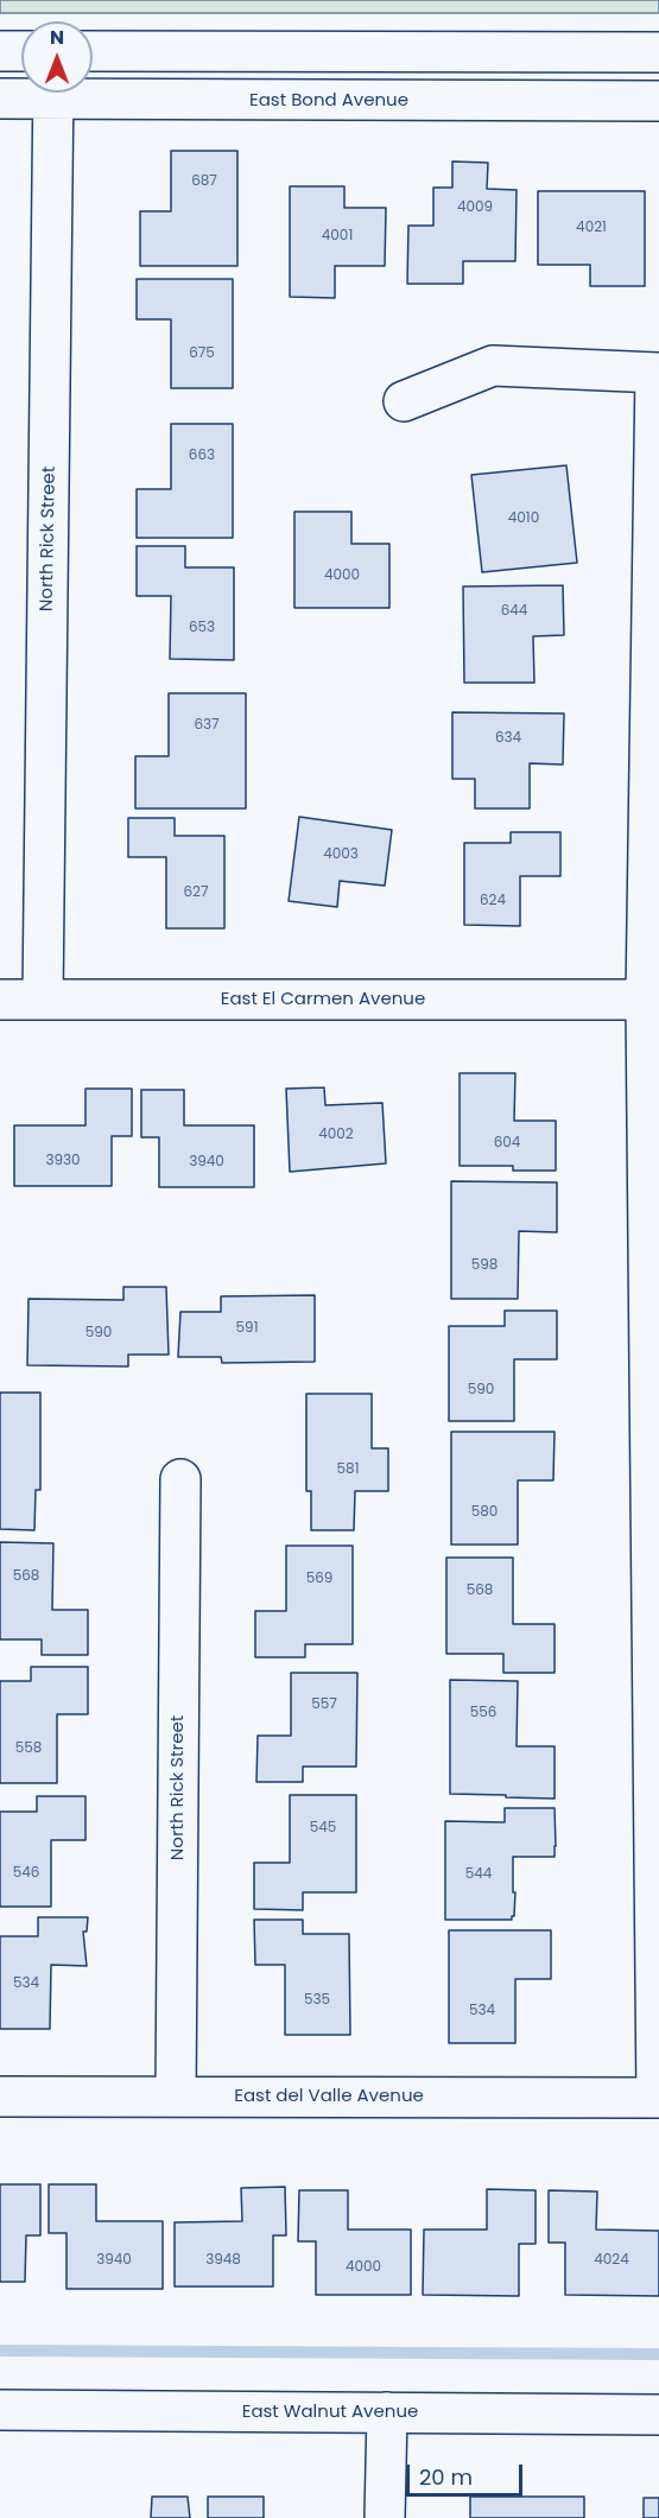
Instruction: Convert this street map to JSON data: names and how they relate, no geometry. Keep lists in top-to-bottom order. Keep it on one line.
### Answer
{"streets":{"street":["East Bond Avenue","North Rick Street","East El Carmen Avenue","East del Valle Avenue","East Walnut Avenue"]},"crossings":[["North Rick Street","East El Carmen Avenue"],["North Rick Street","East del Valle Avenue"]],"house_numbers":["687","4009","4021","4001","675","663","4010","4000","644","653","637","634","4003","627","624","4002","604","3930","3940","598","591","590","590","581","580","568","569","568","557","556","558","545","546","544","534","535","534","3940","3948","4024","4000"],"scale_bar":"20 m","north":"top"}
